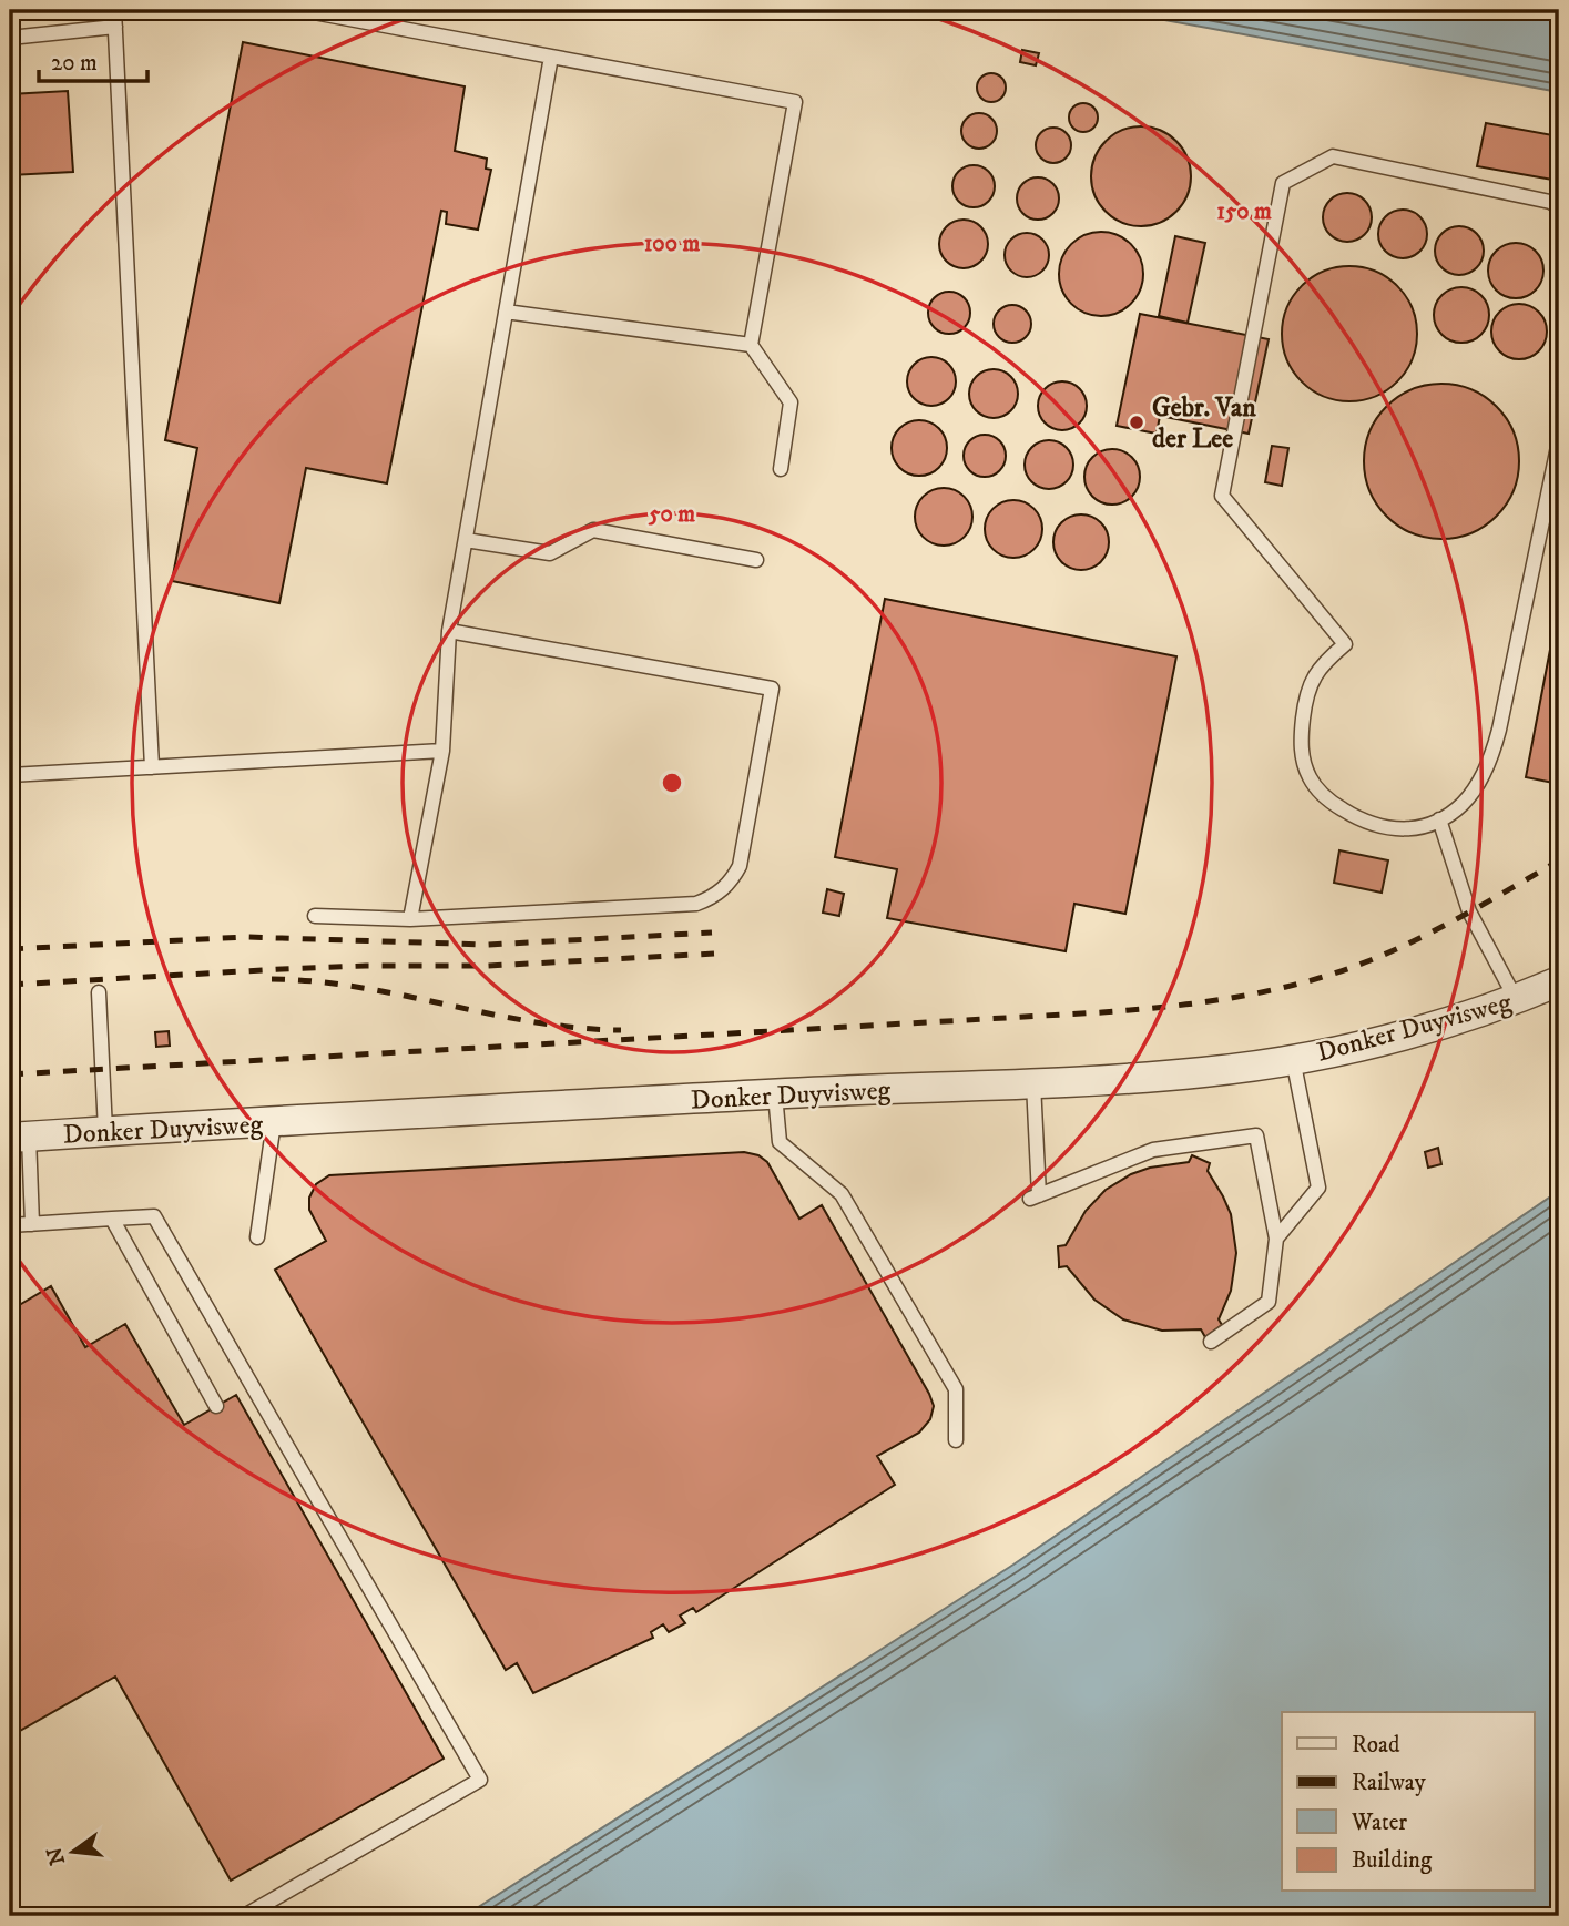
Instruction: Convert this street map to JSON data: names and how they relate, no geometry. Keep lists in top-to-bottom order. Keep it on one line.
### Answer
{"streets":{"street":["Donker Duyvisweg"]},"places":["Gebr. Van der Lee"],"legend":["Road","Railway","Water","Building"],"scale_bar":"20 m","north":"left","rings":["150 m","100 m","50 m"]}
